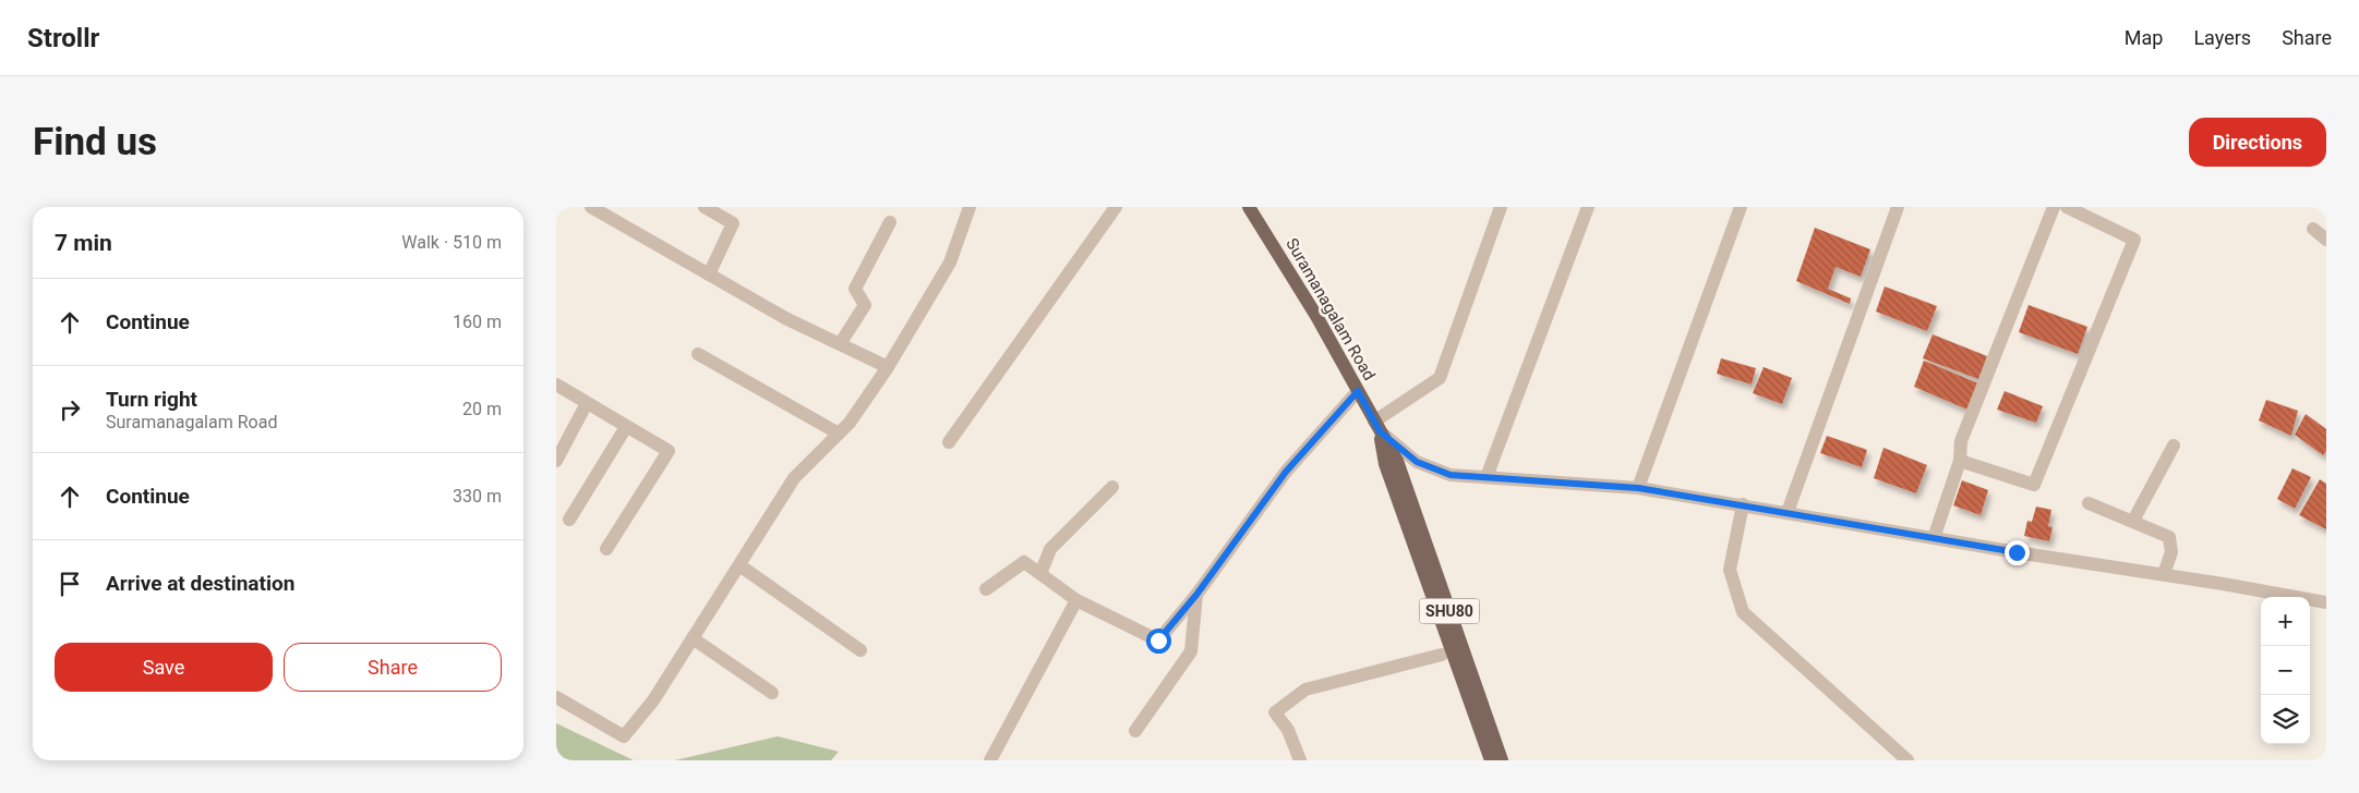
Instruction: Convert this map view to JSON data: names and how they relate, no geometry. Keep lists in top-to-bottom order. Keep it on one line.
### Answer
{"streets":{"main road":["Suramanagalam Road","SHU80"]},"crossings":[["Suramanagalam Road","SHU80"]],"page":{"header":"Strollr","nav":["Map","Layers","Share"],"buttons":["Directions",["Save","Share"]],"title":"Find us","heading":["7 min","Walk · 510 m"],"list":[["Continue","160 m"],["Turn right","Suramanagalam Road","20 m"],["Continue","330 m"],"Arrive at destination"],"map_buttons":["+","−"]}}
